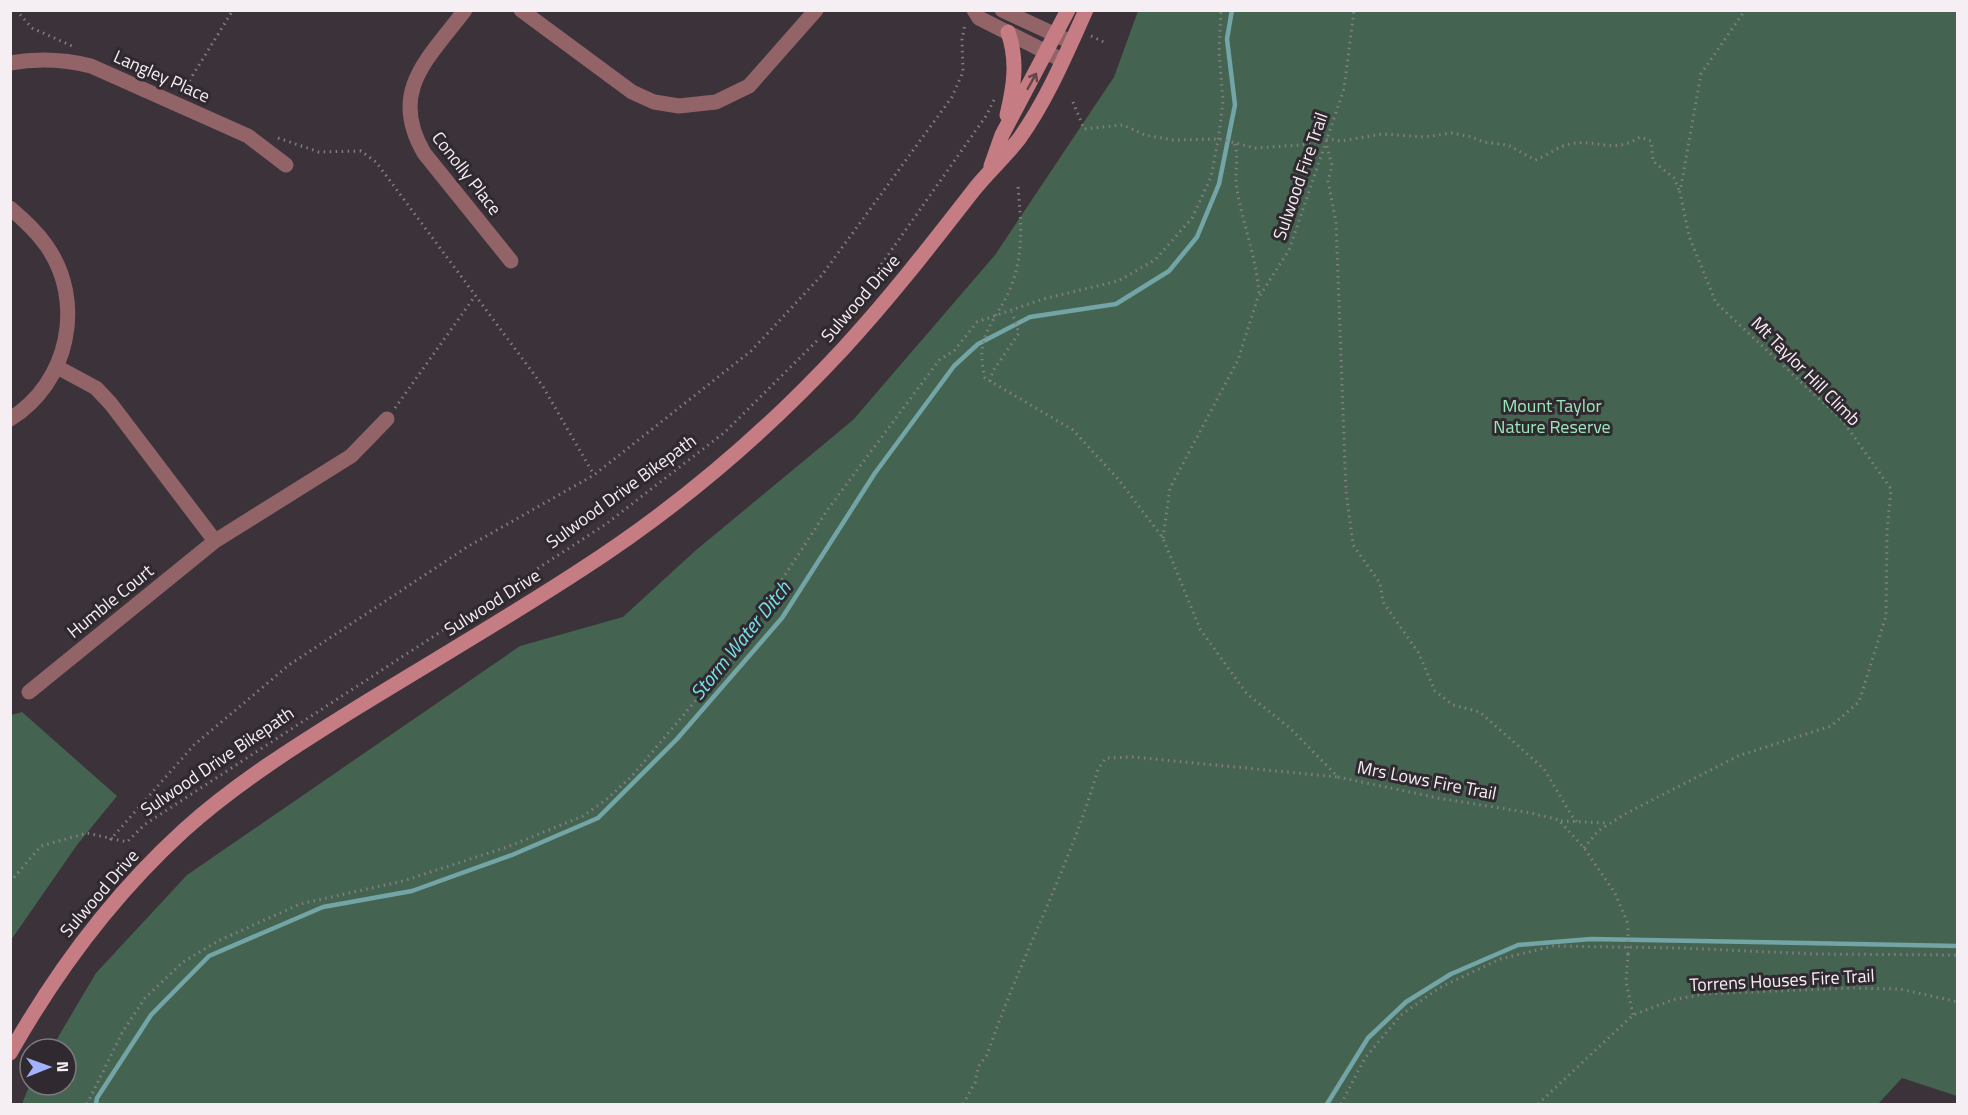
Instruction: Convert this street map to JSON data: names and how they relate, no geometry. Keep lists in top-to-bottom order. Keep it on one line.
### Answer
{"streets":{"main road":["Sulwood Drive"],"street":["Langley Place","Conolly Place","Humble Court"],"path":["Sulwood Fire Trail","Mt Taylor Hill Climb","Sulwood Drive Bikepath","Mrs Lows Fire Trail","Torrens Houses Fire Trail"]},"crossings":[["Sulwood Fire Trail","Mrs Lows Fire Trail"],["Mt Taylor Hill Climb","Mrs Lows Fire Trail"]],"water":["Storm Water Ditch"],"parks":["Mount Taylor Nature Reserve"],"north":"right"}
